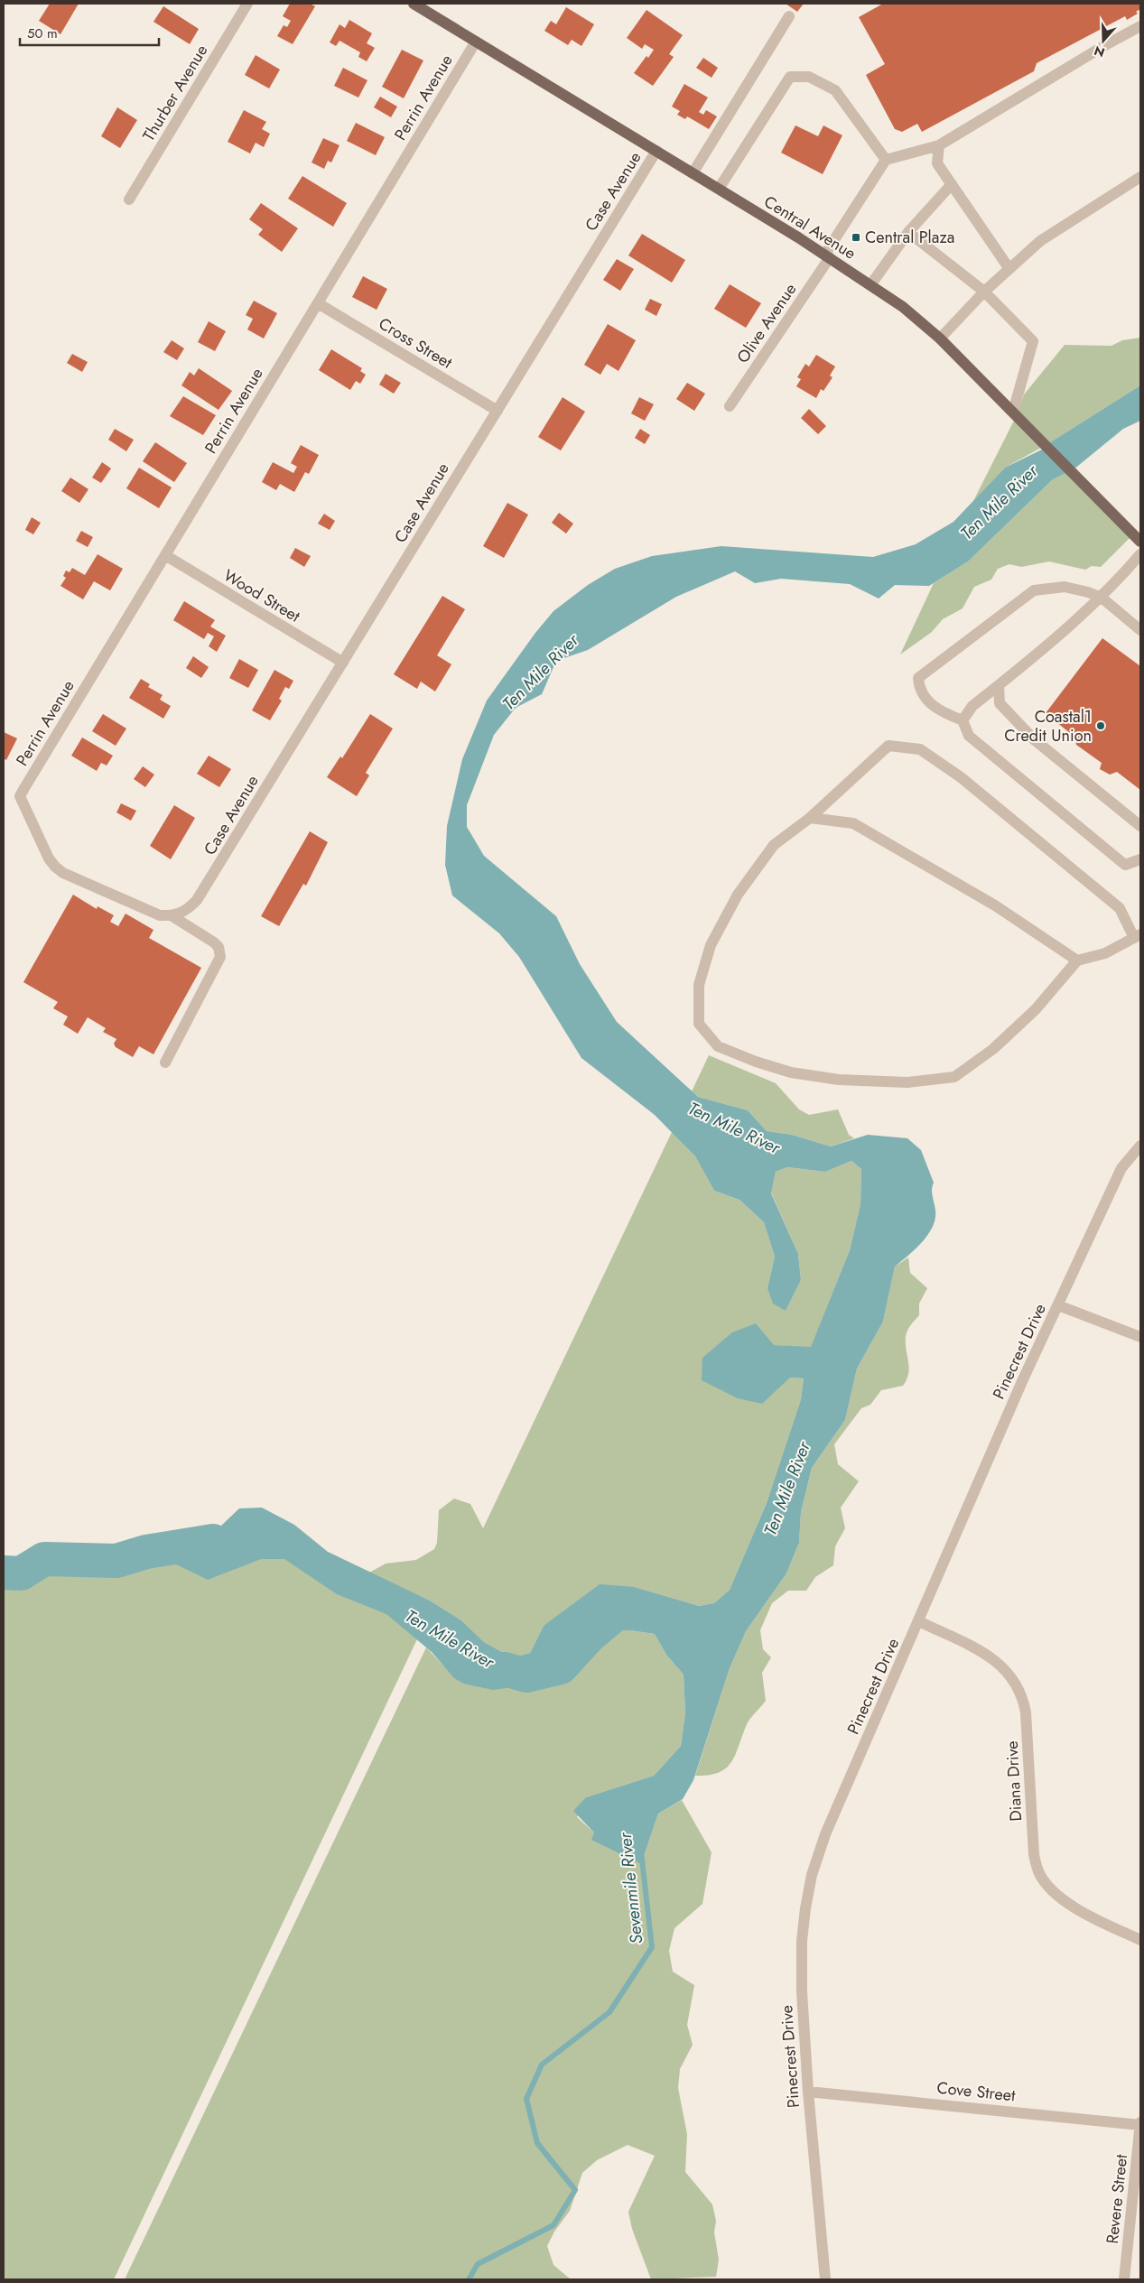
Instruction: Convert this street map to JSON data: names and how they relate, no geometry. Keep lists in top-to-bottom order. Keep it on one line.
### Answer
{"streets":{"main road":["Central Avenue"],"street":["Thurber Avenue","Perrin Avenue","Case Avenue","Olive Avenue","Cross Street","Wood Street","Pinecrest Drive","Diana Drive","Cove Street","Revere Street"]},"crossings":[["Perrin Avenue","Case Avenue"],["Perrin Avenue","Central Avenue"],["Perrin Avenue","Cross Street"],["Perrin Avenue","Wood Street"],["Case Avenue","Central Avenue"],["Case Avenue","Cross Street"],["Case Avenue","Wood Street"],["Central Avenue","Olive Avenue"],["Pinecrest Drive","Diana Drive"],["Pinecrest Drive","Cove Street"],["Cove Street","Revere Street"]],"water":["Ten Mile River","Sevenmile River"],"places":{"transit":["Central Plaza"],"other":["Coastal1 Credit Union"]},"scale_bar":"50 m","north":"bottom"}
